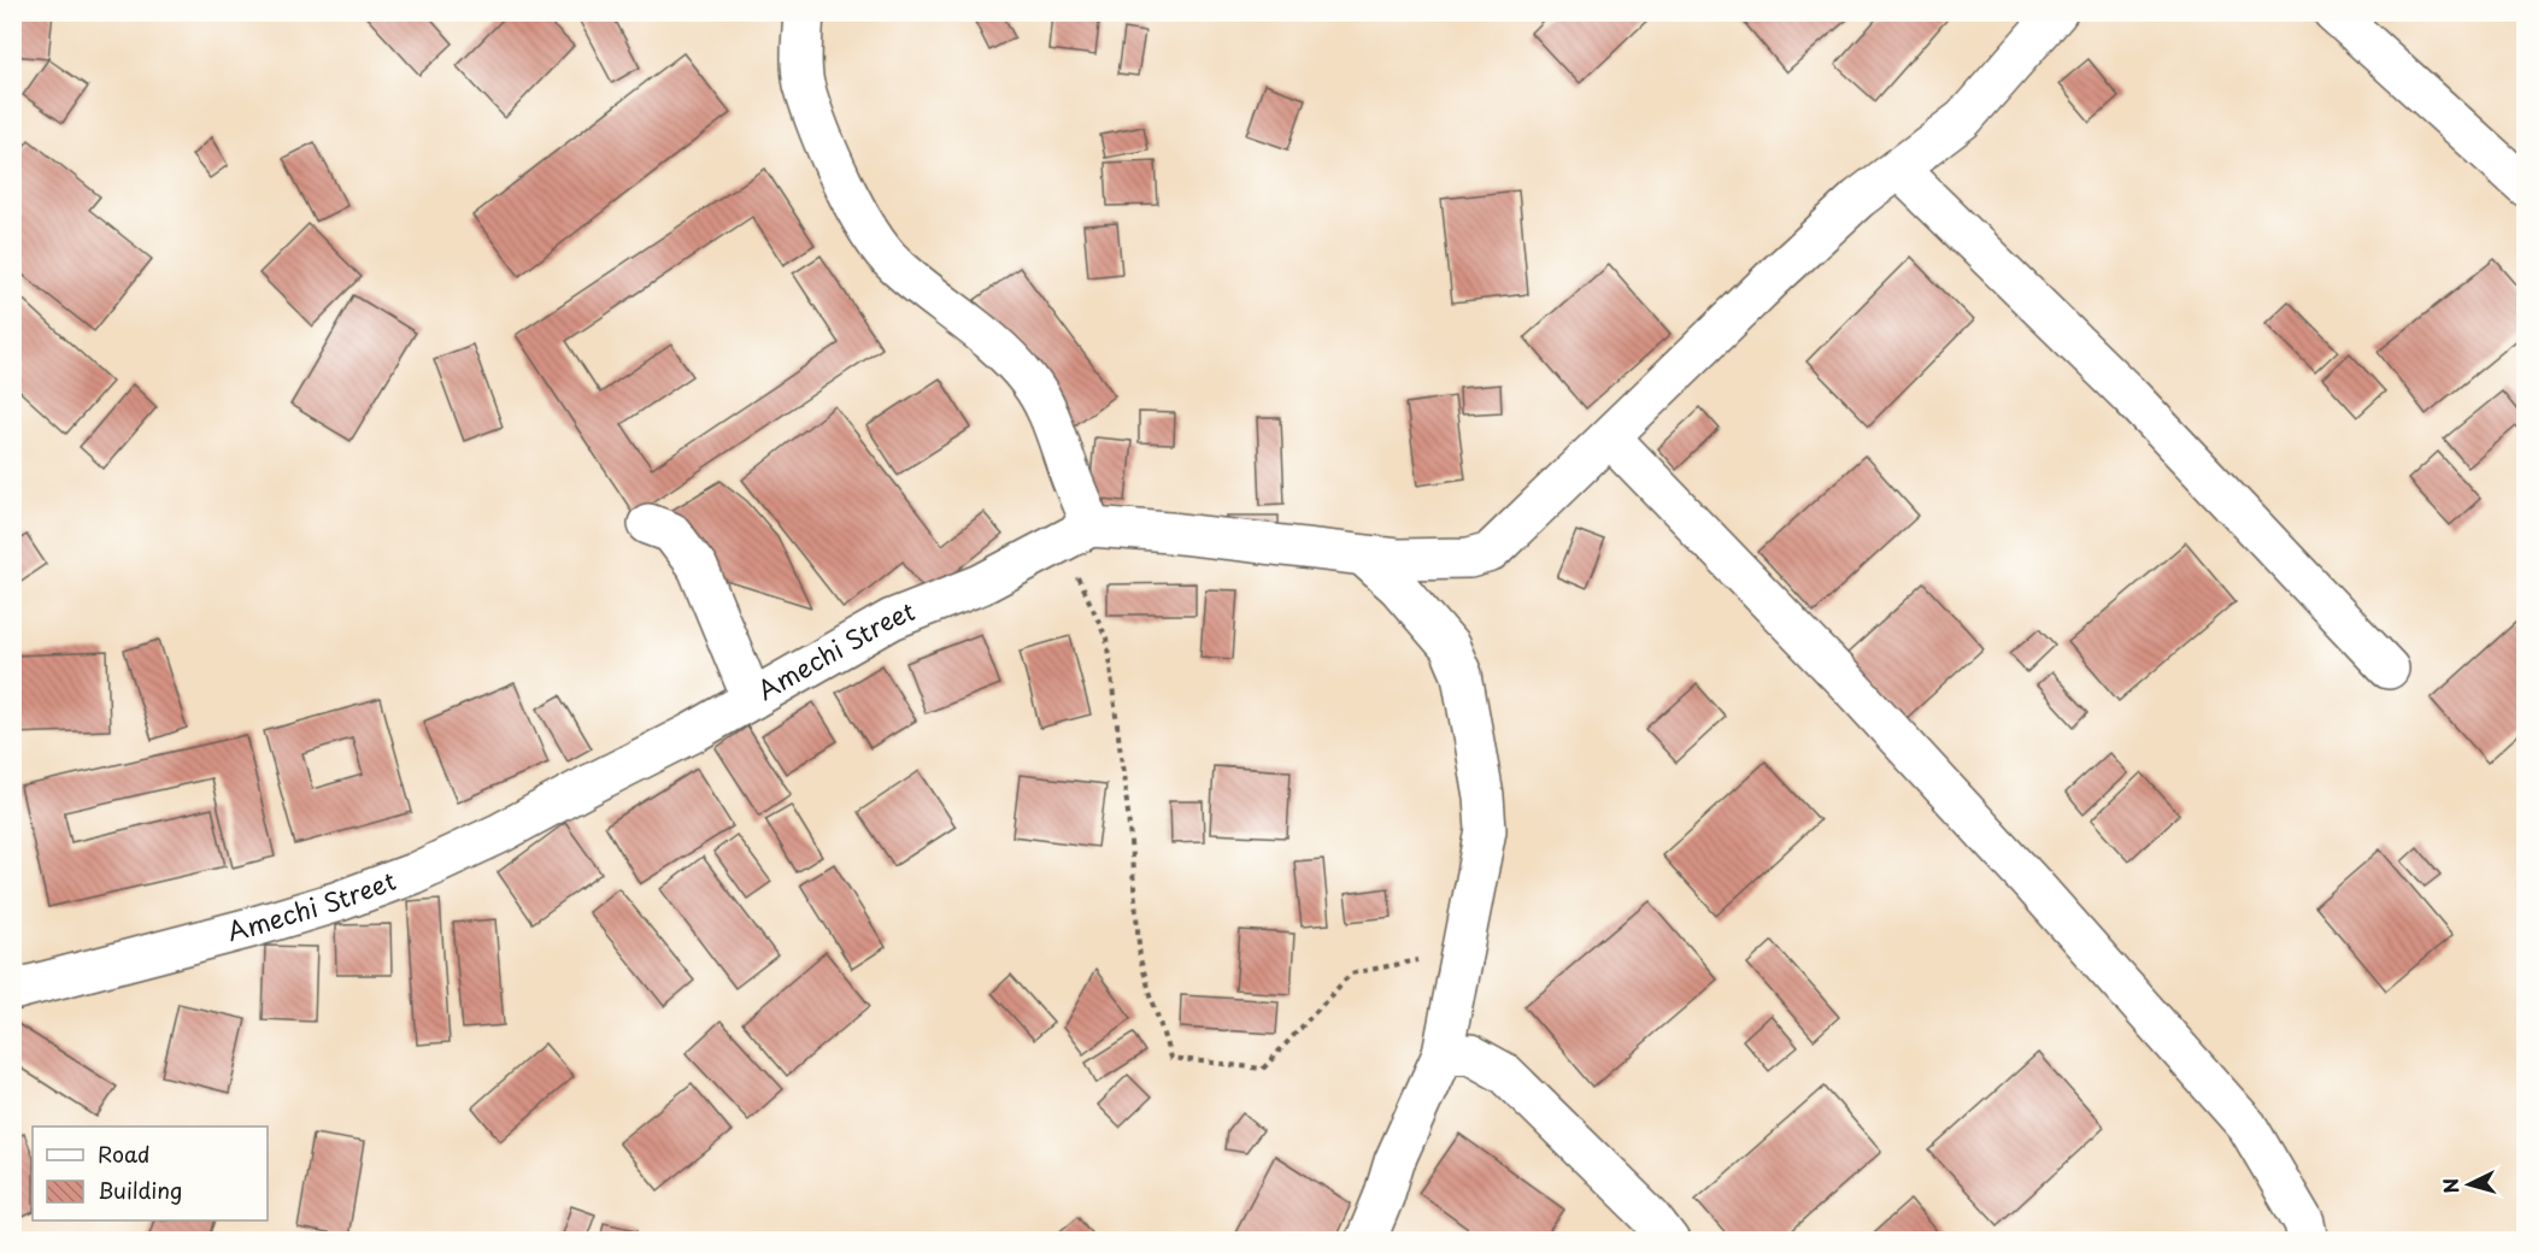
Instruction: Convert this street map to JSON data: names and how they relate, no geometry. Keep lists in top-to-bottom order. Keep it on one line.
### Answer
{"streets":{"street":["Amechi Street"]},"legend":["Road","Building"],"north":"left"}
